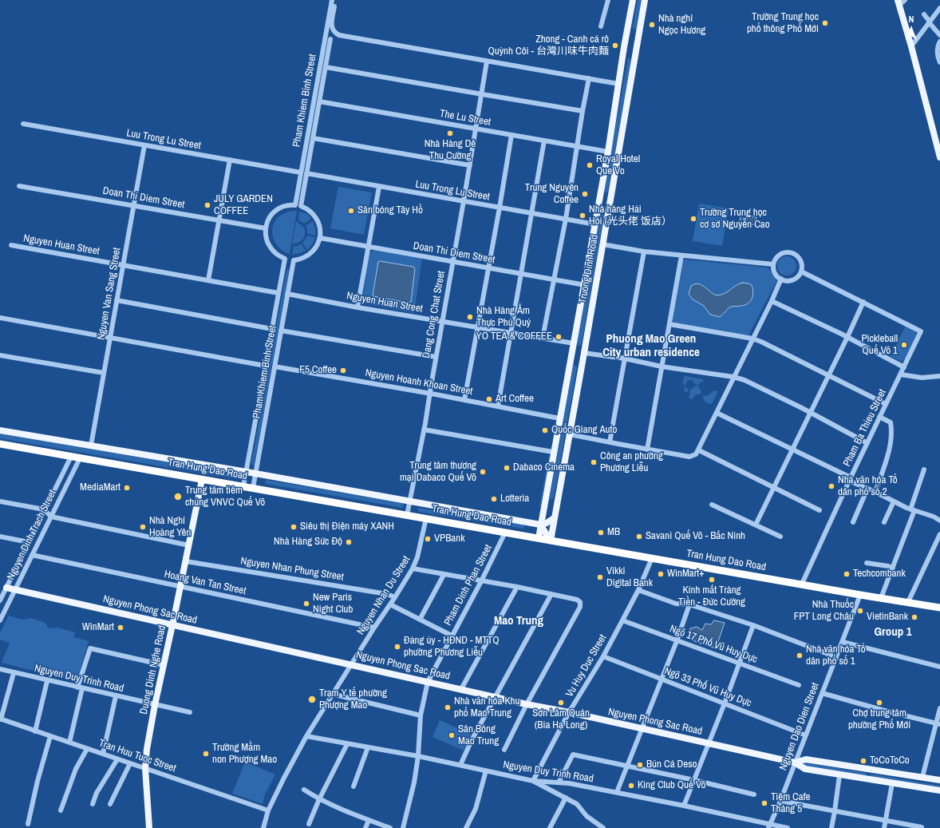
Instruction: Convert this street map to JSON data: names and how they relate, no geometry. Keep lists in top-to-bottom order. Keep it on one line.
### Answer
{"streets":{"highway":["Tran Hung Dao Road"],"main road":["Truong Dinh Road","Nguyen Phong Sac Road","Duong Dinh Nghe Road"],"street":["Pham Khiem Binh Street","The Lu Street","Luu Trong Lu Street","Doan Thi Diem Street","Nguyen Huan Street","Nguyen Van Sang Street","Dang Cong Chat Street","Nguyen Hoanh Khoan Street","Pham Ba Thieu Street","Nguyen Dinh Trach Street","Nguyen Nhan Phung Street","Hoang Van Tan Street","Pham Dinh Phan Street","Nguyen Nhan Du Street","Ngõ 17 Phố Vũ Huy Dực","Vu Huy Duc Street","Nguyen Duy Trinh Road","Ngõ 33 Phố Vũ Huy Dực","Nguyen Dao Dien Street","Tran Huu Tuoc Street"]},"crossings":[["Pham Khiem Binh Street","The Lu Street"],["Pham Khiem Binh Street","Luu Trong Lu Street"],["Pham Khiem Binh Street","Doan Thi Diem Street"],["Pham Khiem Binh Street","Nguyen Huan Street"],["Pham Khiem Binh Street","Nguyen Hoanh Khoan Street"],["Pham Khiem Binh Street","Tran Hung Dao Road"],["The Lu Street","Truong Dinh Road"],["The Lu Street","Dang Cong Chat Street"],["Luu Trong Lu Street","Truong Dinh Road"],["Luu Trong Lu Street","Nguyen Van Sang Street"],["Luu Trong Lu Street","Dang Cong Chat Street"],["Doan Thi Diem Street","Truong Dinh Road"],["Doan Thi Diem Street","Nguyen Van Sang Street"],["Doan Thi Diem Street","Dang Cong Chat Street"],["Nguyen Huan Street","Truong Dinh Road"],["Nguyen Huan Street","Nguyen Van Sang Street"],["Nguyen Huan Street","Dang Cong Chat Street"],["Truong Dinh Road","Nguyen Hoanh Khoan Street"],["Truong Dinh Road","Tran Hung Dao Road"],["Nguyen Van Sang Street","Tran Hung Dao Road"],["Dang Cong Chat Street","Nguyen Hoanh Khoan Street"],["Dang Cong Chat Street","Tran Hung Dao Road"],["Pham Ba Thieu Street","Tran Hung Dao Road"],["Tran Hung Dao Road","Nguyen Dinh Trach Street"],["Tran Hung Dao Road","Pham Dinh Phan Street"],["Tran Hung Dao Road","Nguyen Nhan Du Street"],["Tran Hung Dao Road","Vu Huy Duc Street"],["Tran Hung Dao Road","Duong Dinh Nghe Road"],["Tran Hung Dao Road","Nguyen Dao Dien Street"],["Nguyen Dinh Trach Street","Hoang Van Tan Street"],["Nguyen Dinh Trach Street","Nguyen Phong Sac Road"],["Nguyen Nhan Phung Street","Nguyen Nhan Du Street"],["Nguyen Nhan Phung Street","Duong Dinh Nghe Road"],["Hoang Van Tan Street","Nguyen Nhan Du Street"],["Hoang Van Tan Street","Duong Dinh Nghe Road"],["Pham Dinh Phan Street","Nguyen Phong Sac Road"],["Pham Dinh Phan Street","Nguyen Duy Trinh Road"],["Nguyen Nhan Du Street","Nguyen Phong Sac Road"],["Nguyen Nhan Du Street","Nguyen Duy Trinh Road"],["Nguyen Nhan Du Street","Tran Huu Tuoc Street"],["Nguyen Phong Sac Road","Vu Huy Duc Street"],["Nguyen Phong Sac Road","Duong Dinh Nghe Road"],["Nguyen Phong Sac Road","Nguyen Dao Dien Street"],["Ngõ 17 Phố Vũ Huy Dực","Vu Huy Duc Street"],["Vu Huy Duc Street","Nguyen Duy Trinh Road"],["Vu Huy Duc Street","Ngõ 33 Phố Vũ Huy Dực"],["Duong Dinh Nghe Road","Nguyen Duy Trinh Road"],["Duong Dinh Nghe Road","Tran Huu Tuoc Street"],["Nguyen Duy Trinh Road","Nguyen Dao Dien Street"],["Ngõ 33 Phố Vũ Huy Dực","Nguyen Dao Dien Street"]],"districts":["Phuong Mao Green City urban residence","Mao Trung","Group 1"],"places":["Trường Trung học phổ thông Phố Mới","Nhà nghỉ Ngọc Hương","Zhong - Canh cá rô Quỳnh Côi - 台灣川味牛肉麵","Nhà Hàng Dê Thu Cường","Royal Hotel Que Vo","Trung Nguyên Coffee","JULY GARDEN COFFEE","Sân bóng Tây Hồ","Nhà hàng Hải Hói (光头佬 饭店）","Trường Trung học cơ sở Nguyễn Cao","Nhà Hàng Ẩm Thực Phú Quý","YO TEA & COFFEE","Pickleball Quế Võ 1","F5 Coffee","Art Coffee","Quốc Giang Auto","Công an phường Phương Liễu","Dabaco Cinema","Trung tâm thương mại Dabaco Quế Võ","Nhà văn hóa Tổ dân phố số 2","MediaMart","Trung tâm tiêm chủng VNVC Quế Võ","Lotteria","Nhà Nghỉ Hoàng Yên","Siêu thị Điện máy XANH","MB","Savani Quế Võ - Bắc Ninh","VPBank","Nhà Hàng Sức Độ","WinMart+","Techcombank","Vikki Digital Bank","Kính mắt Tràng Tiền - Đức Cường","New Paris Night Club","Nhà Thuốc FPT Long Châu","VietinBank","WinMart","Đảng ủy - HĐND - MTTQ phường Phương Liễu","Nhà văn hóa Tổ dân phố số 1","Trạm Y tế phường Phượng Mao","Sơn Lâm Quán (Bia Hạ Long)","Chợ trung tâm phường Phố Mới","Nhà văn hóa Khu phố Mao Trung","Sân Bóng Mao Trung","Trường Mầm non Phượng Mao","ToCoToCo","Bún Cá Deso","King Club Quế Võ","Tiệm Cafe Tháng 5"],"north":"top"}
